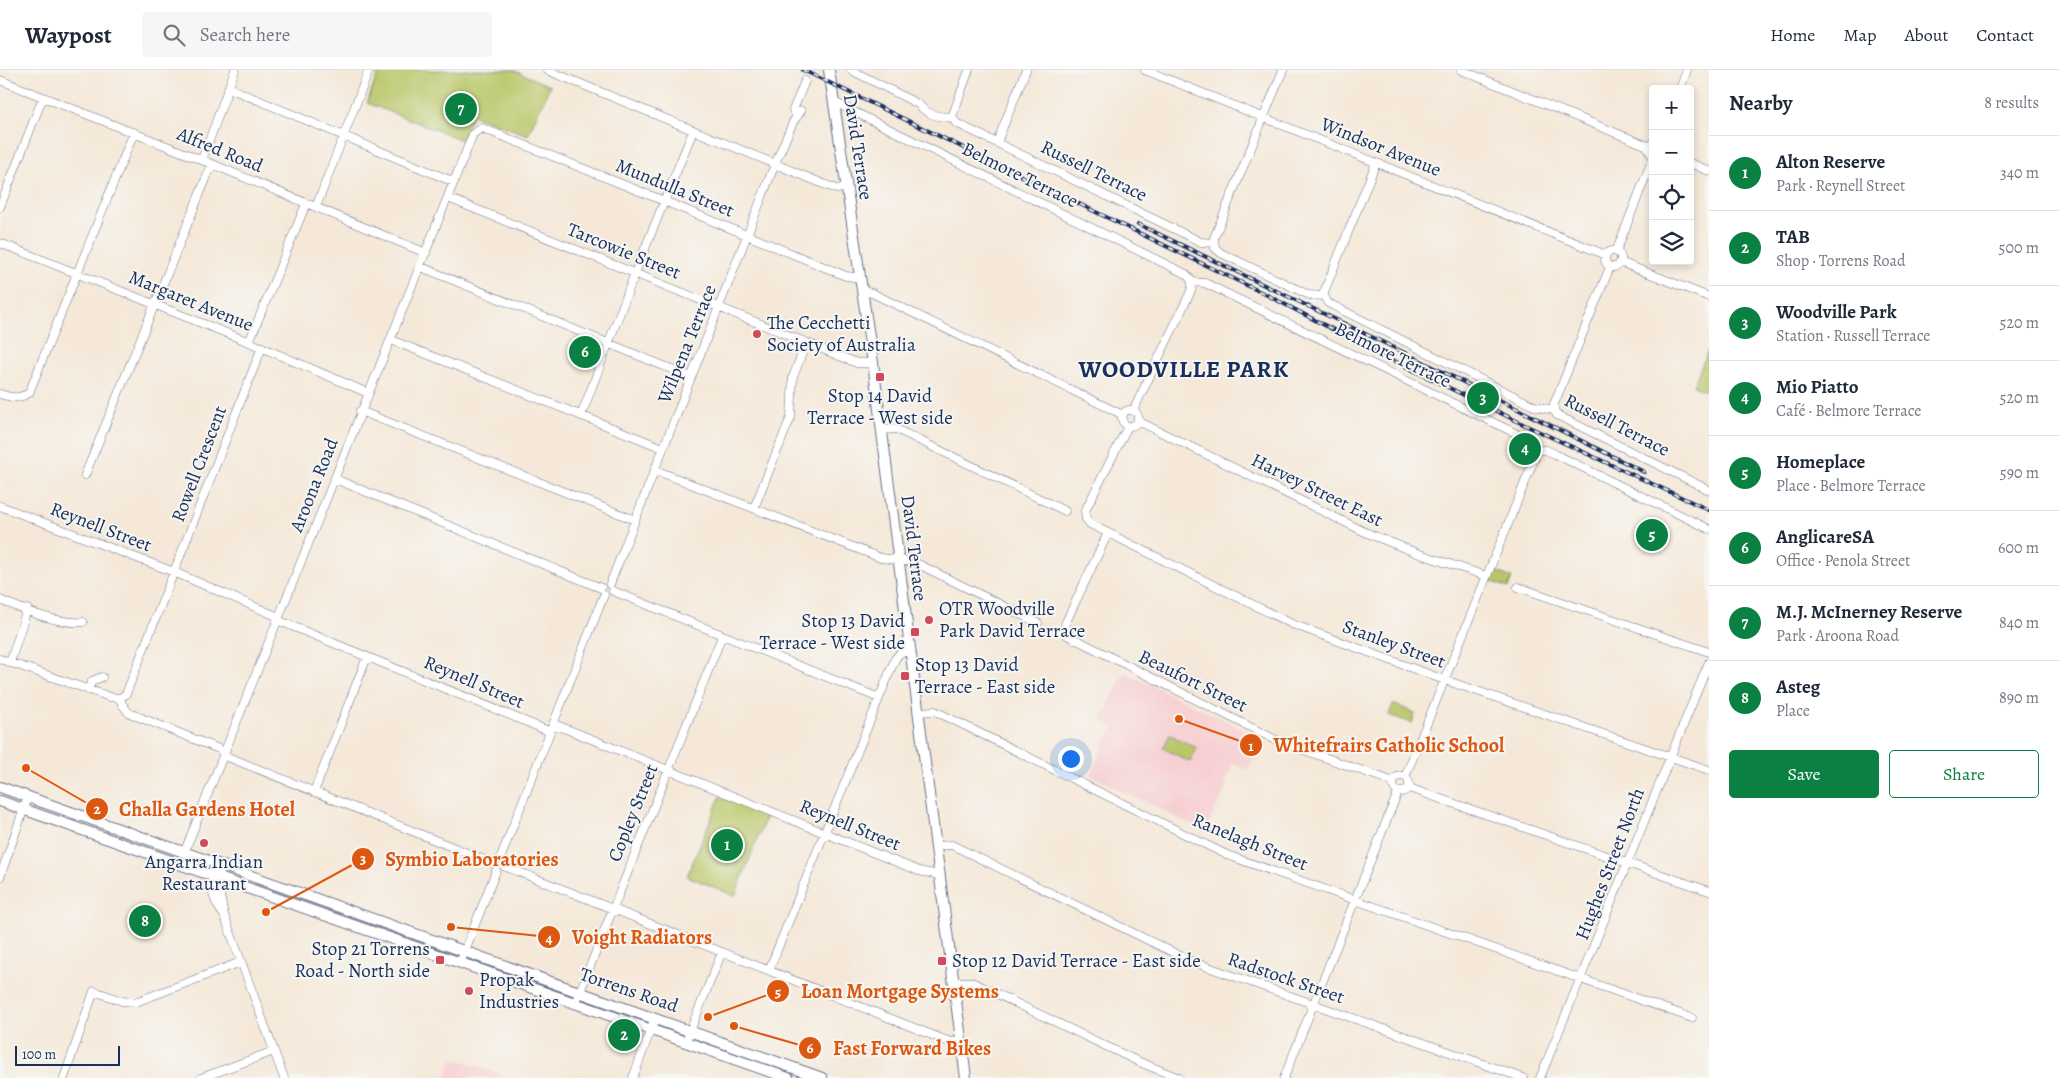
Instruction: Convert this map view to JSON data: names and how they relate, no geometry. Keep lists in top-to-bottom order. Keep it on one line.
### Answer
{"streets":{"main road":["David Terrace","Torrens Road"],"street":["Windsor Avenue","Alfred Road","Russell Terrace","Belmore Terrace","Mundulla Street","Tarcowie Street","Margaret Avenue","Wilpena Terrace","Rowell Crescent","Aroona Road","Harvey Street East","Reynell Street","Stanley Street","Beaufort Street","Copley Street","Ranelagh Street","Hughes Street North","Radstock Street"]},"crossings":[["David Terrace","Belmore Terrace"],["David Terrace","Mundulla Street"],["David Terrace","Tarcowie Street"],["David Terrace","Reynell Street"],["David Terrace","Ranelagh Street"],["David Terrace","Radstock Street"],["Alfred Road","Aroona Road"],["Mundulla Street","Wilpena Terrace"],["Mundulla Street","Aroona Road"],["Tarcowie Street","Wilpena Terrace"],["Tarcowie Street","Aroona Road"],["Margaret Avenue","Rowell Crescent"],["Margaret Avenue","Aroona Road"],["Rowell Crescent","Reynell Street"],["Aroona Road","Reynell Street"],["Aroona Road","Torrens Road"],["Harvey Street East","Stanley Street"],["Reynell Street","Copley Street"],["Stanley Street","Beaufort Street"],["Stanley Street","Hughes Street North"],["Copley Street","Torrens Road"],["Ranelagh Street","Hughes Street North"]],"districts":["WOODVILLE PARK"],"places":{"other":["The Cecchetti Society of Australia","OTR Woodville Park David Terrace","Whitefrairs Catholic School","Challa Gardens Hotel","Angarra Indian Restaurant","Symbio Laboratories","Voight Radiators","Propak Industries","Loan Mortgage Systems","Fast Forward Bikes"],"transit":["Stop 14 David Terrace - West side","Stop 13 David Terrace - West side","Stop 13 David Terrace - East side","Stop 21 Torrens Road - North side","Stop 12 David Terrace - East side"]},"scale_bar":"100 m","page":{"header":"Waypost","search":"Search here","nav":["Home","Map","About","Contact"],"heading":["Nearby","8 results"],"map_buttons":["+","−"],"pins":["7","6","3","4","5","1","8","2"],"list":[{"mark":"1","name":"Alton Reserve","note":"Park · Reynell Street","value":"340 m"},{"mark":"2","name":"TAB","note":"Shop · Torrens Road","value":"500 m"},{"mark":"3","name":"Woodville Park","note":"Station · Russell Terrace","value":"520 m"},{"mark":"4","name":"Mio Piatto","note":"Café · Belmore Terrace","value":"520 m"},{"mark":"5","name":"Homeplace","note":"Place · Belmore Terrace","value":"590 m"},{"mark":"6","name":"AnglicareSA","note":"Office · Penola Street","value":"600 m"},{"mark":"7","name":"M.J. McInerney Reserve","note":"Park · Aroona Road","value":"840 m"},{"mark":"8","name":"Asteg","note":"Place","value":"890 m"}],"buttons":["Save","Share"],"scale":"100 m"}}
